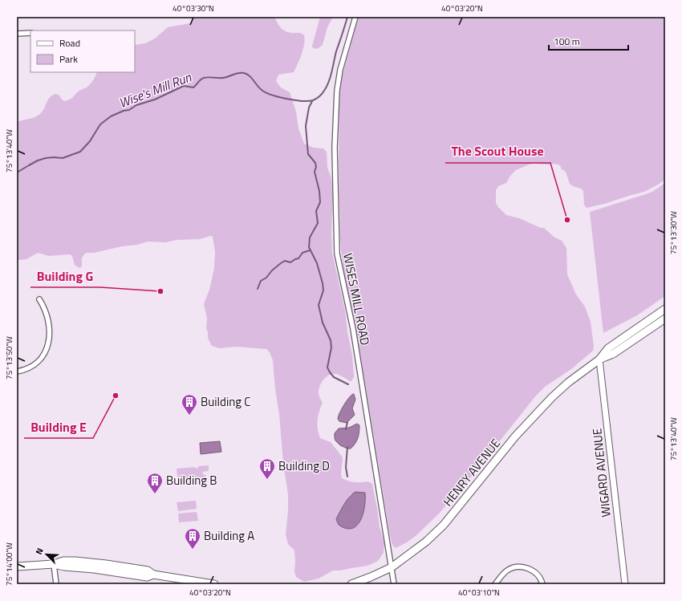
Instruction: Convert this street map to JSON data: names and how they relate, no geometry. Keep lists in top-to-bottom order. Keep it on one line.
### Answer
{"streets":{"main road":["HENRY AVENUE"],"street":["WISES MILL ROAD","WIGARD AVENUE"]},"crossings":[["WISES MILL ROAD","HENRY AVENUE"],["HENRY AVENUE","WIGARD AVENUE"]],"water":["Wise's Mill Run"],"places":{"other":["The Scout House","Building G","Building E"],"building":["Building C","Building D","Building B","Building A"]},"legend":["Road","Park"],"scale_bar":"100 m","north":"top left","coordinates":["40°03'30\"N","40°03'20\"N","75°13'40\"W","75°13'30\"W","75°13'50\"W","75°14'00\"W","40°03'10\"N"]}
